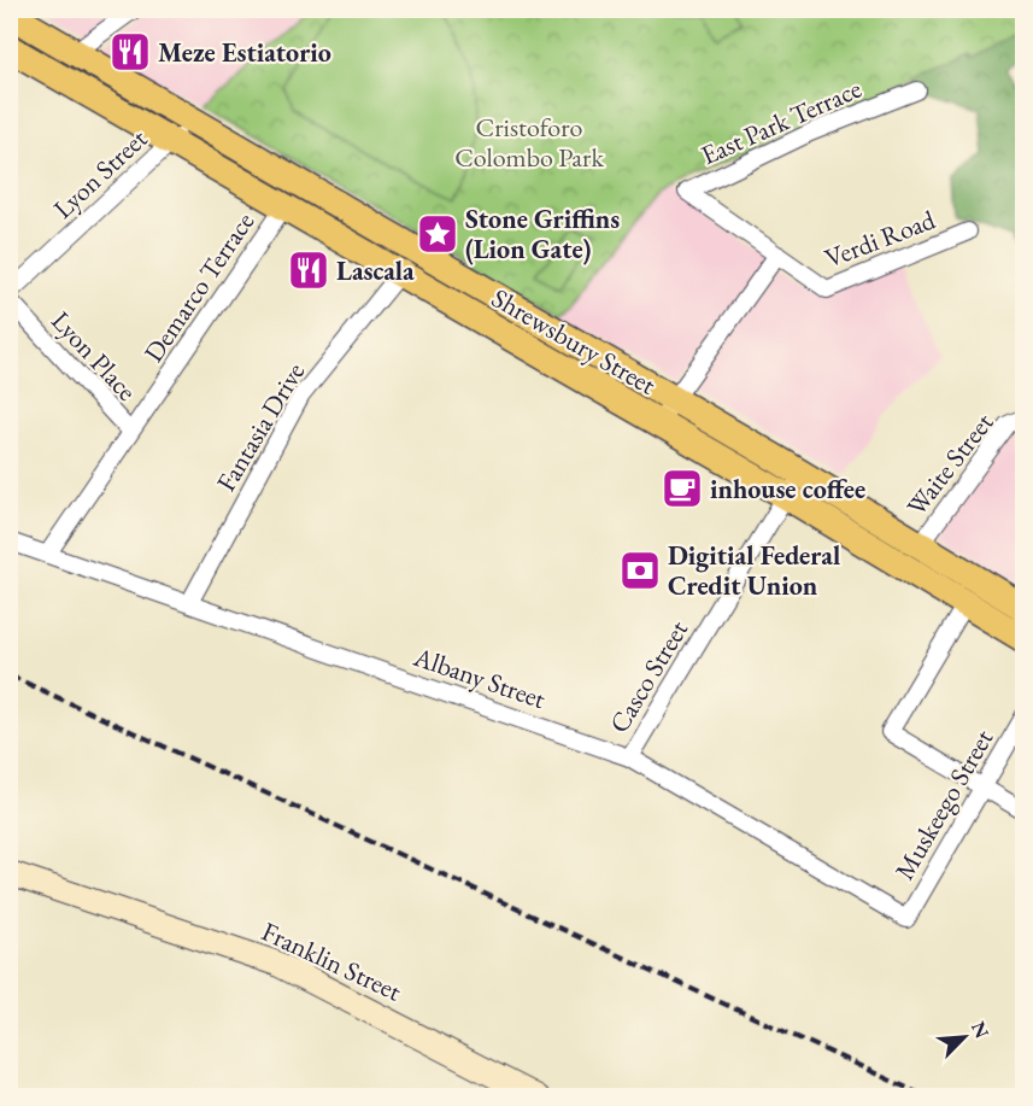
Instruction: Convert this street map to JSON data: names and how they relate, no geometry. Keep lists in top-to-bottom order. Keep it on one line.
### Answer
{"streets":{"main road":["Shrewsbury Street","Franklin Street"],"street":["East Park Terrace","Lyon Street","Verdi Road","Demarco Terrace","Lyon Place","Fantasia Drive","Waite Street","Casco Street","Albany Street","Muskeego Street"]},"crossings":[["East Park Terrace","Verdi Road"],["Lyon Street","Shrewsbury Street"],["Demarco Terrace","Shrewsbury Street"],["Demarco Terrace","Lyon Place"],["Shrewsbury Street","Fantasia Drive"],["Shrewsbury Street","Waite Street"],["Shrewsbury Street","Casco Street"],["Lyon Place","Albany Street"],["Fantasia Drive","Albany Street"],["Casco Street","Albany Street"],["Albany Street","Muskeego Street"]],"parks":["Cristoforo Colombo Park"],"places":{"restaurant":["Meze Estiatorio","Lascala"],"place":["Stone Griffins (Lion Gate)"],"cafe":["inhouse coffee"],"bank":["Digitial Federal Credit Union"]},"north":"top right"}
